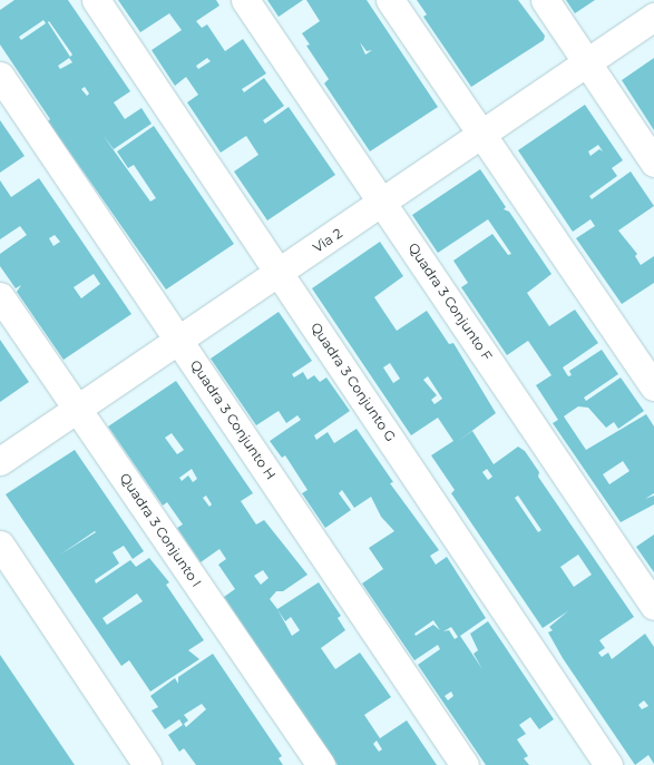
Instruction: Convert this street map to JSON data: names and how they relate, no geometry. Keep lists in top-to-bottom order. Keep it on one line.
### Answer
{"streets":{"street":["Via 2","Quadra 3 Conjunto F","Quadra 3 Conjunto G","Quadra 3 Conjunto H","Quadra 3 Conjunto I"]},"crossings":[["Via 2","Quadra 3 Conjunto F"],["Via 2","Quadra 3 Conjunto G"],["Via 2","Quadra 3 Conjunto H"],["Via 2","Quadra 3 Conjunto I"]]}
